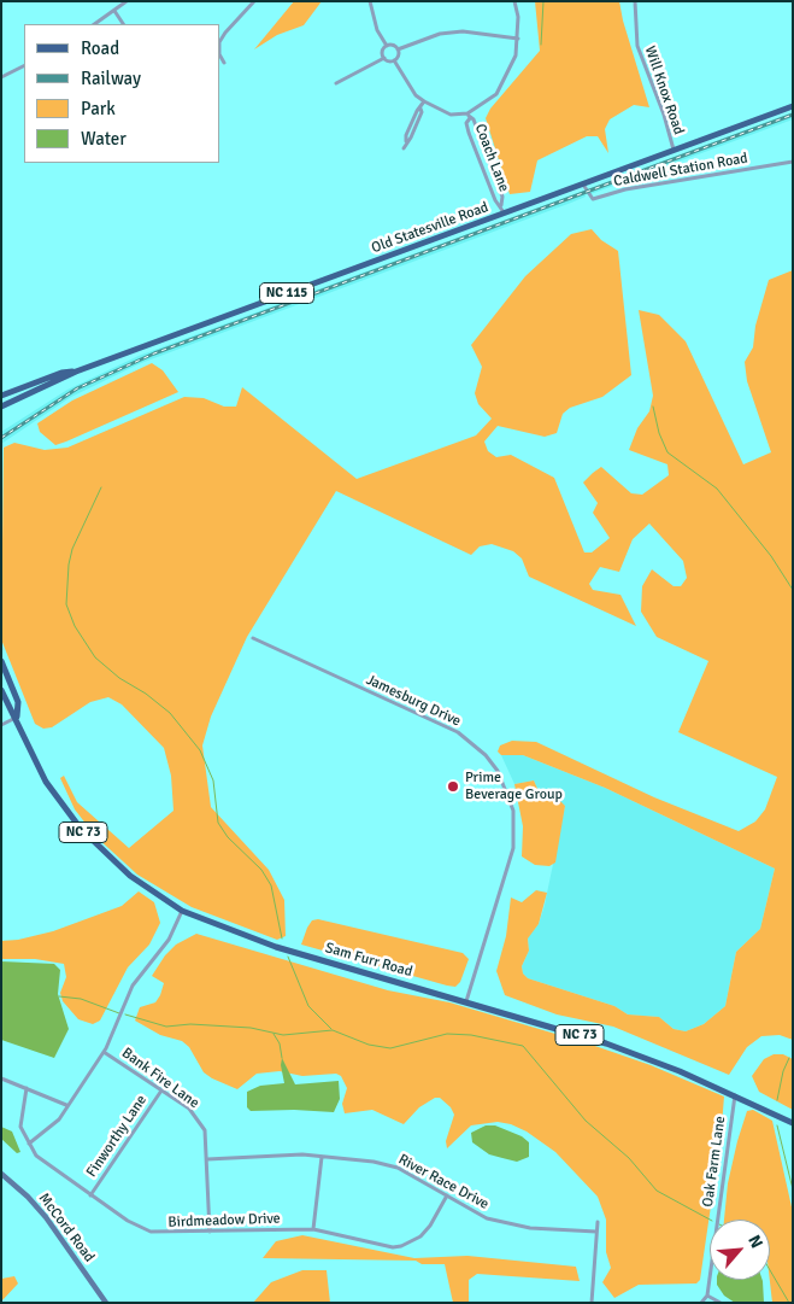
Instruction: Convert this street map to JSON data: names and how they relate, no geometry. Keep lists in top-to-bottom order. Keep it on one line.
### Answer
{"streets":{"main road":["Old Statesville Road","NC 115","NC 73","Sam Furr Road"],"street":["Will Knox Road","Coach Lane","Caldwell Station Road","Jamesburg Drive","Bank Fire Lane","Finworthy Lane","Oak Farm Lane","River Race Drive","Birdmeadow Drive","McCord Road"]},"crossings":[["Will Knox Road","Old Statesville Road"],["Coach Lane","Old Statesville Road"],["Caldwell Station Road","Old Statesville Road"],["Jamesburg Drive","Sam Furr Road"],["Sam Furr Road","Oak Farm Lane"],["Bank Fire Lane","Finworthy Lane"],["Bank Fire Lane","River Race Drive"],["Bank Fire Lane","Birdmeadow Drive"],["Finworthy Lane","Birdmeadow Drive"],["River Race Drive","Birdmeadow Drive"]],"places":["Prime Beverage Group"],"legend":["Road","Railway","Park","Water"],"north":"top right"}
